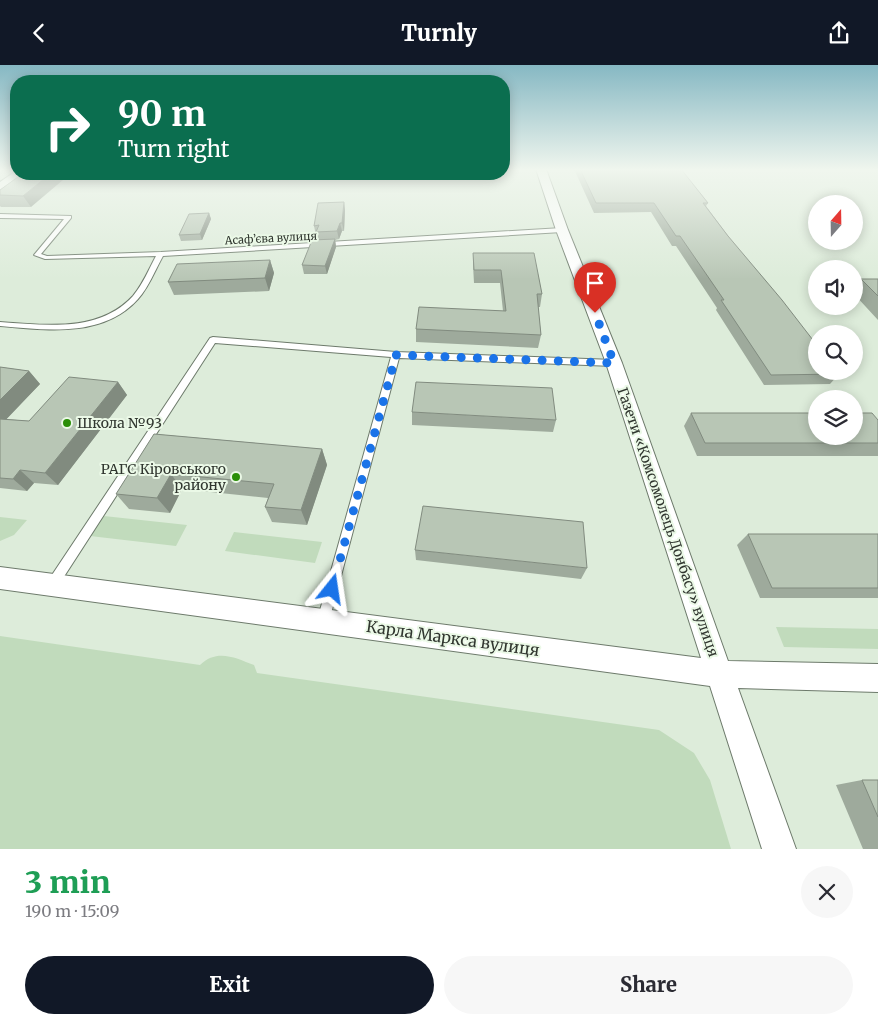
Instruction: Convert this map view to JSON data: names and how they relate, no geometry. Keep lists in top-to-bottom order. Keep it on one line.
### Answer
{"streets":{"street":["Газети «Комсомолець Донбасу» вулиця","Карла Маркса вулиця"],"lane":["Асаф’єва вулиця"]},"crossings":[["Асаф’єва вулиця","Газети «Комсомолець Донбасу» вулиця"],["Газети «Комсомолець Донбасу» вулиця","Карла Маркса вулиця"]],"places":["Школа №93","РАГС Кіровського району"],"north":"top","page":{"header":"Turnly","turn":["90 m","Turn right"],"heading":["3 min","190 m · 15:09"],"buttons":["Exit","Share"]}}
